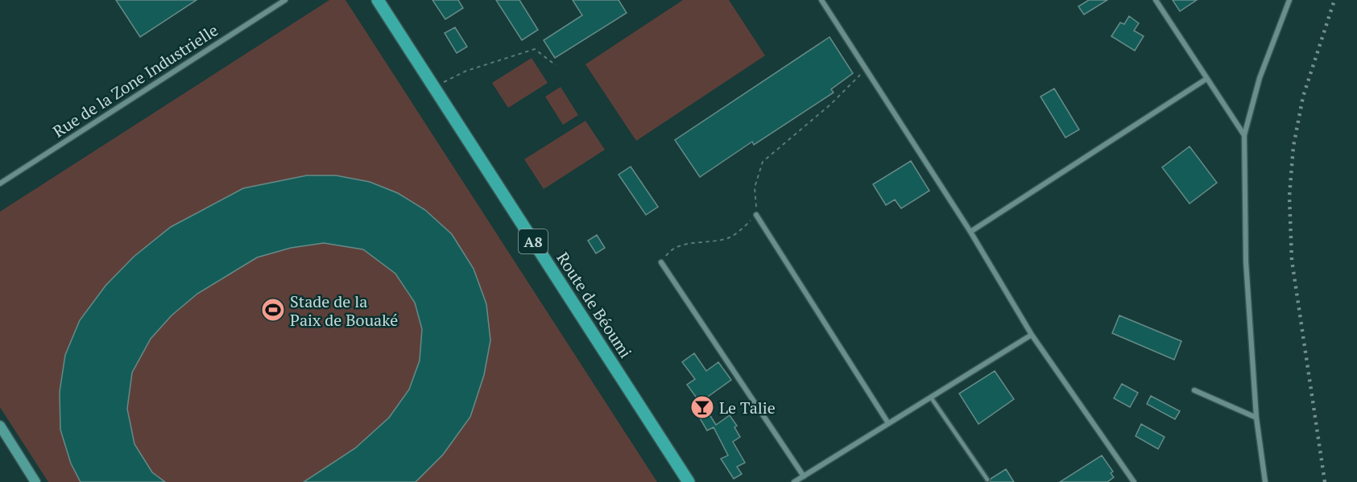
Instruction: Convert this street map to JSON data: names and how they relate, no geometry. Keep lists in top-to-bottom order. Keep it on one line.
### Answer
{"streets":{"main road":["A8","Route de Béoumi"],"street":["Rue de la Zone Industrielle"]},"places":{"sports":["Stade de la Paix de Bouaké"],"bar":["Le Talie"]}}
